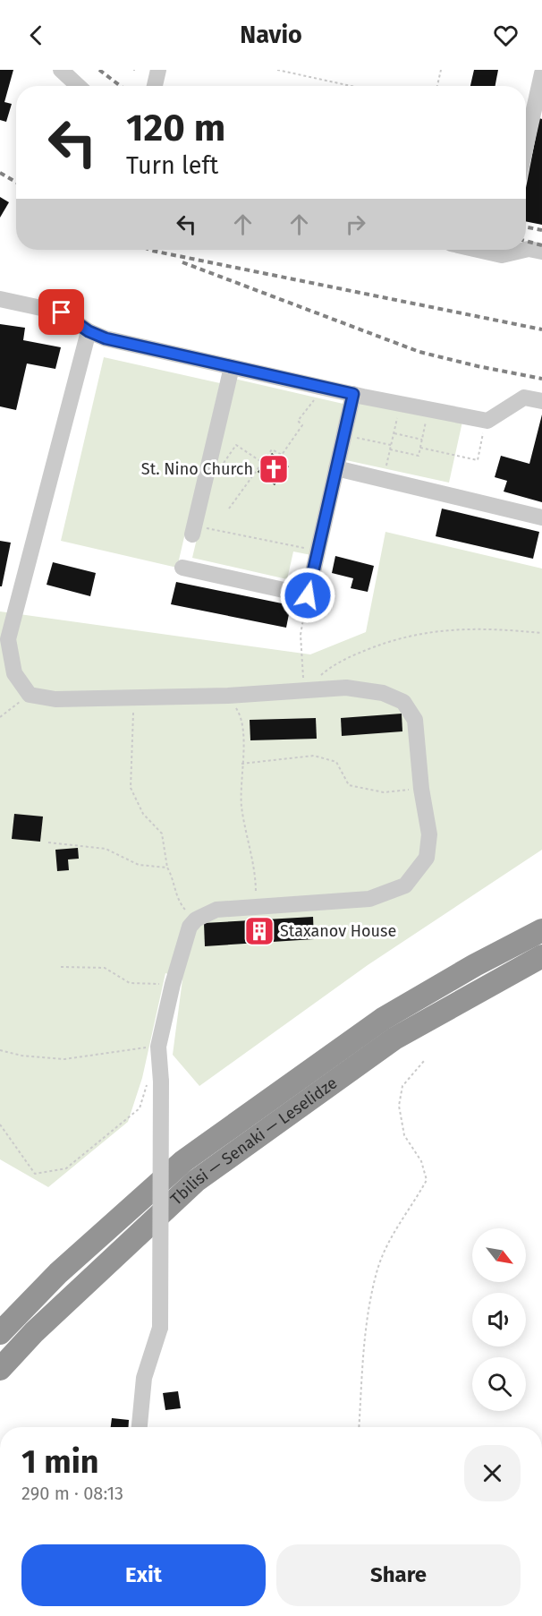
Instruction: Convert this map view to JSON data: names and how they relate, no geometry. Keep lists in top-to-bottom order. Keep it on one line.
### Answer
{"streets":{"highway":["Tbilisi — Senaki — Leselidze"]},"places":{"church":["St. Nino Church"],"building":["Staxanov House"]},"north":"bottom right","page":{"header":"Navio","turn":["120 m","Turn left"],"heading":["1 min","290 m · 08:13"],"buttons":["Exit","Share"]}}
